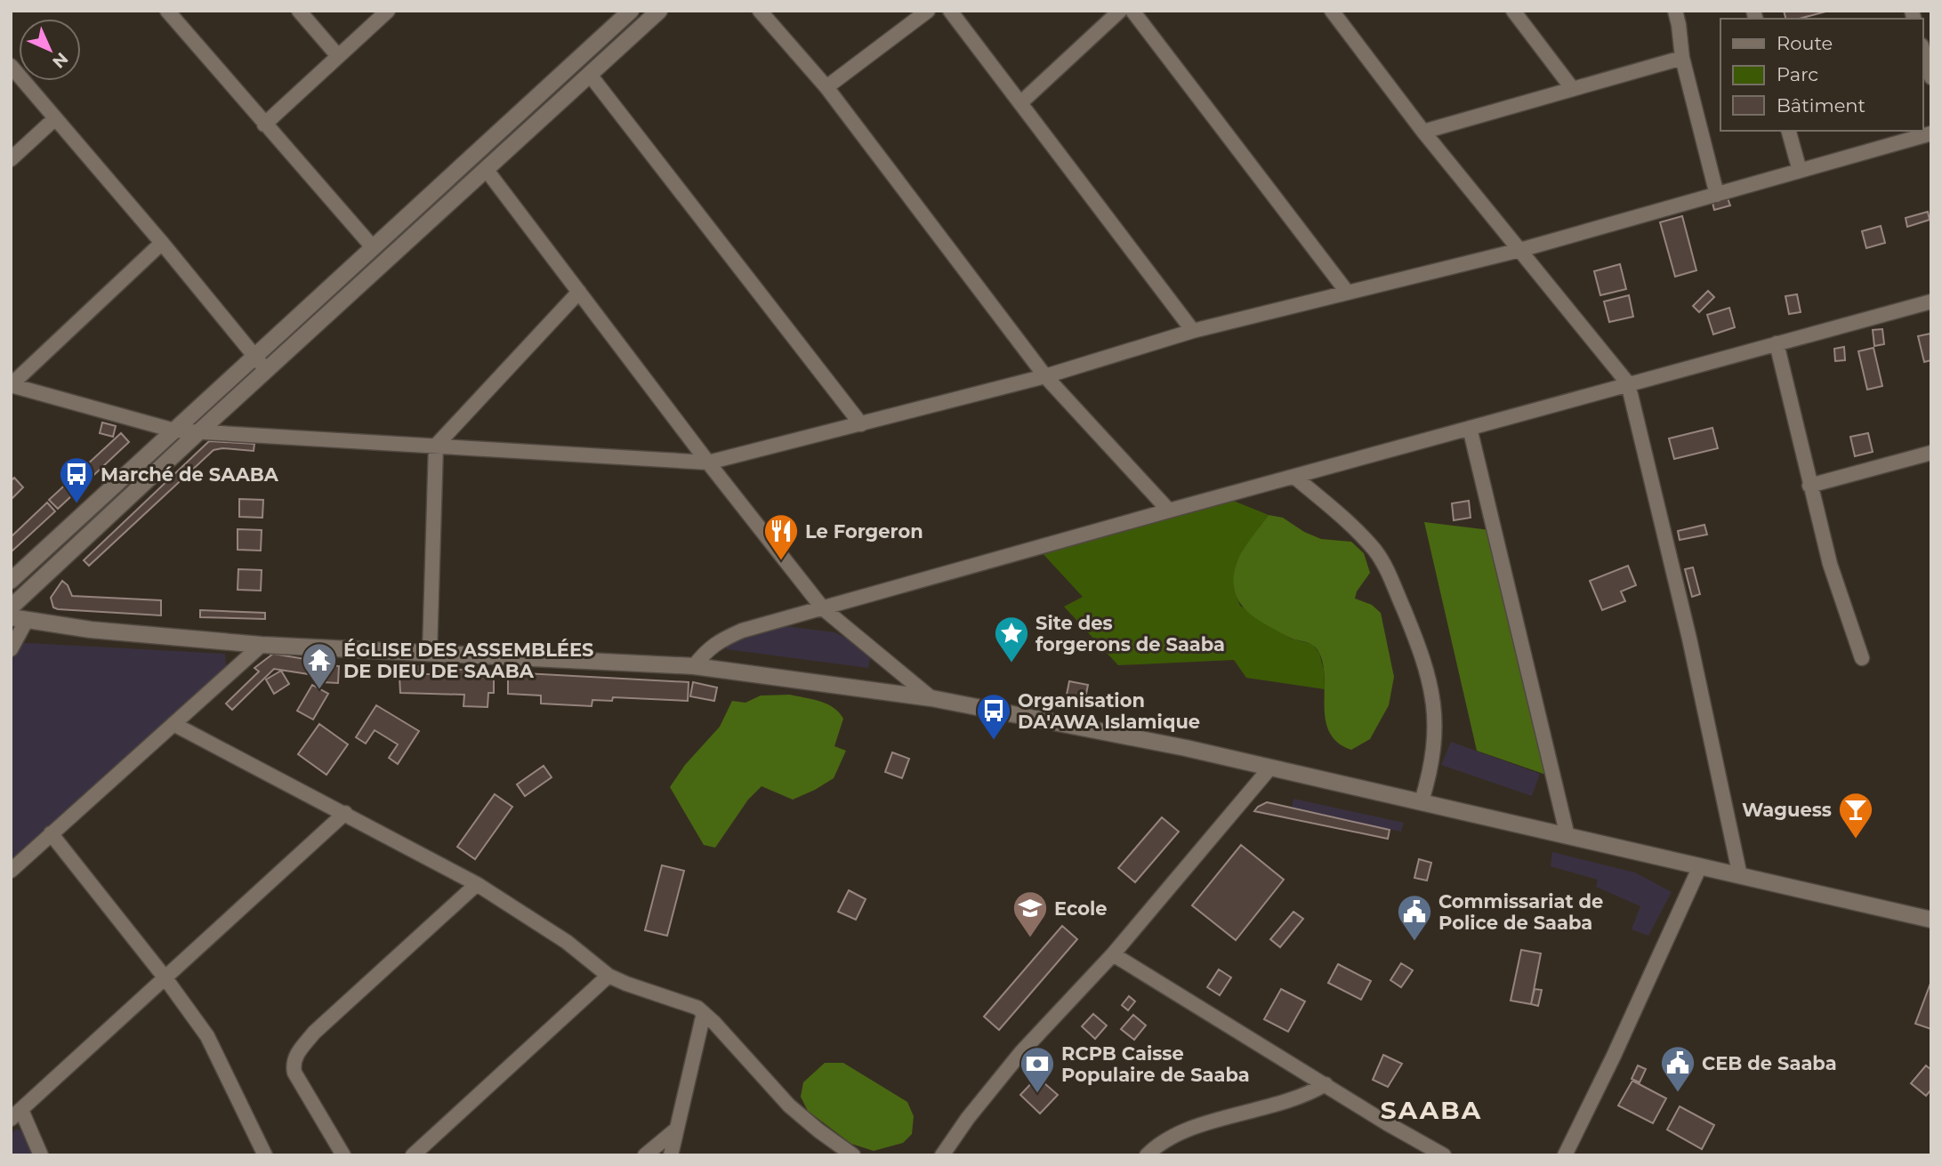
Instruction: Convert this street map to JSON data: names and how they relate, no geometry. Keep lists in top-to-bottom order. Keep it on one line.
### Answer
{"districts":["SAABA"],"places":{"bus stop":["Marché de SAABA","Organisation DA'AWA Islamique"],"restaurant":["Le Forgeron"],"place":["Site des forgerons de Saaba"],"temple":["ÉGLISE DES ASSEMBLÉES DE DIEU DE SAABA"],"bar":["Waguess"],"school or university":["Ecole"],"public building":["Commissariat de Police de Saaba","CEB de Saaba"],"bank":["RCPB Caisse Populaire de Saaba"]},"legend":["Route","Parc","Bâtiment"],"north":"bottom right"}
